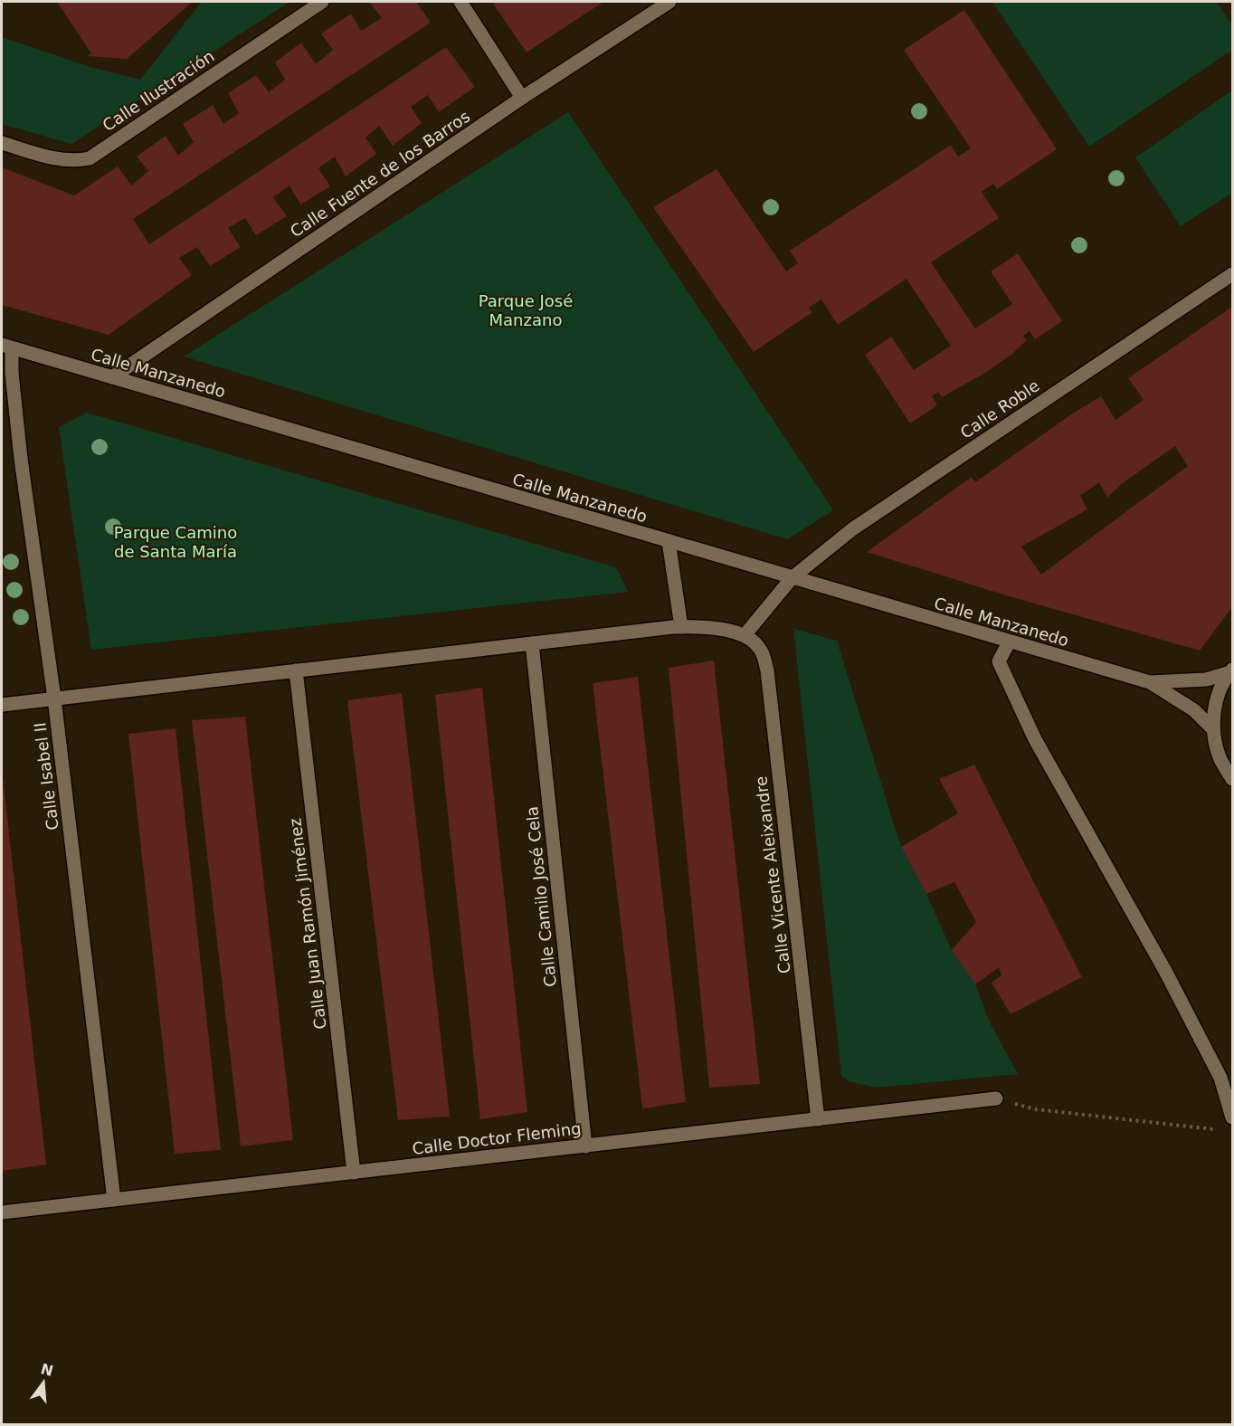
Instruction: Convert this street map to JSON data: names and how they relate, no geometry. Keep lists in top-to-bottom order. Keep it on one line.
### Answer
{"streets":{"street":["Calle Ilustración","Calle Fuente de los Barros","Calle Manzanedo","Calle Roble","Calle Isabel II","Calle Vicente Aleixandre","Calle Camilo José Cela","Calle Juan Ramón Jiménez","Calle Doctor Fleming"]},"crossings":[["Calle Fuente de los Barros","Calle Manzanedo"],["Calle Manzanedo","Calle Roble"],["Calle Manzanedo","Calle Isabel II"],["Calle Roble","Calle Vicente Aleixandre"],["Calle Isabel II","Calle Doctor Fleming"],["Calle Vicente Aleixandre","Calle Doctor Fleming"],["Calle Camilo José Cela","Calle Doctor Fleming"],["Calle Juan Ramón Jiménez","Calle Doctor Fleming"]],"parks":["Parque José Manzano","Parque Camino de Santa María"],"north":"top"}
